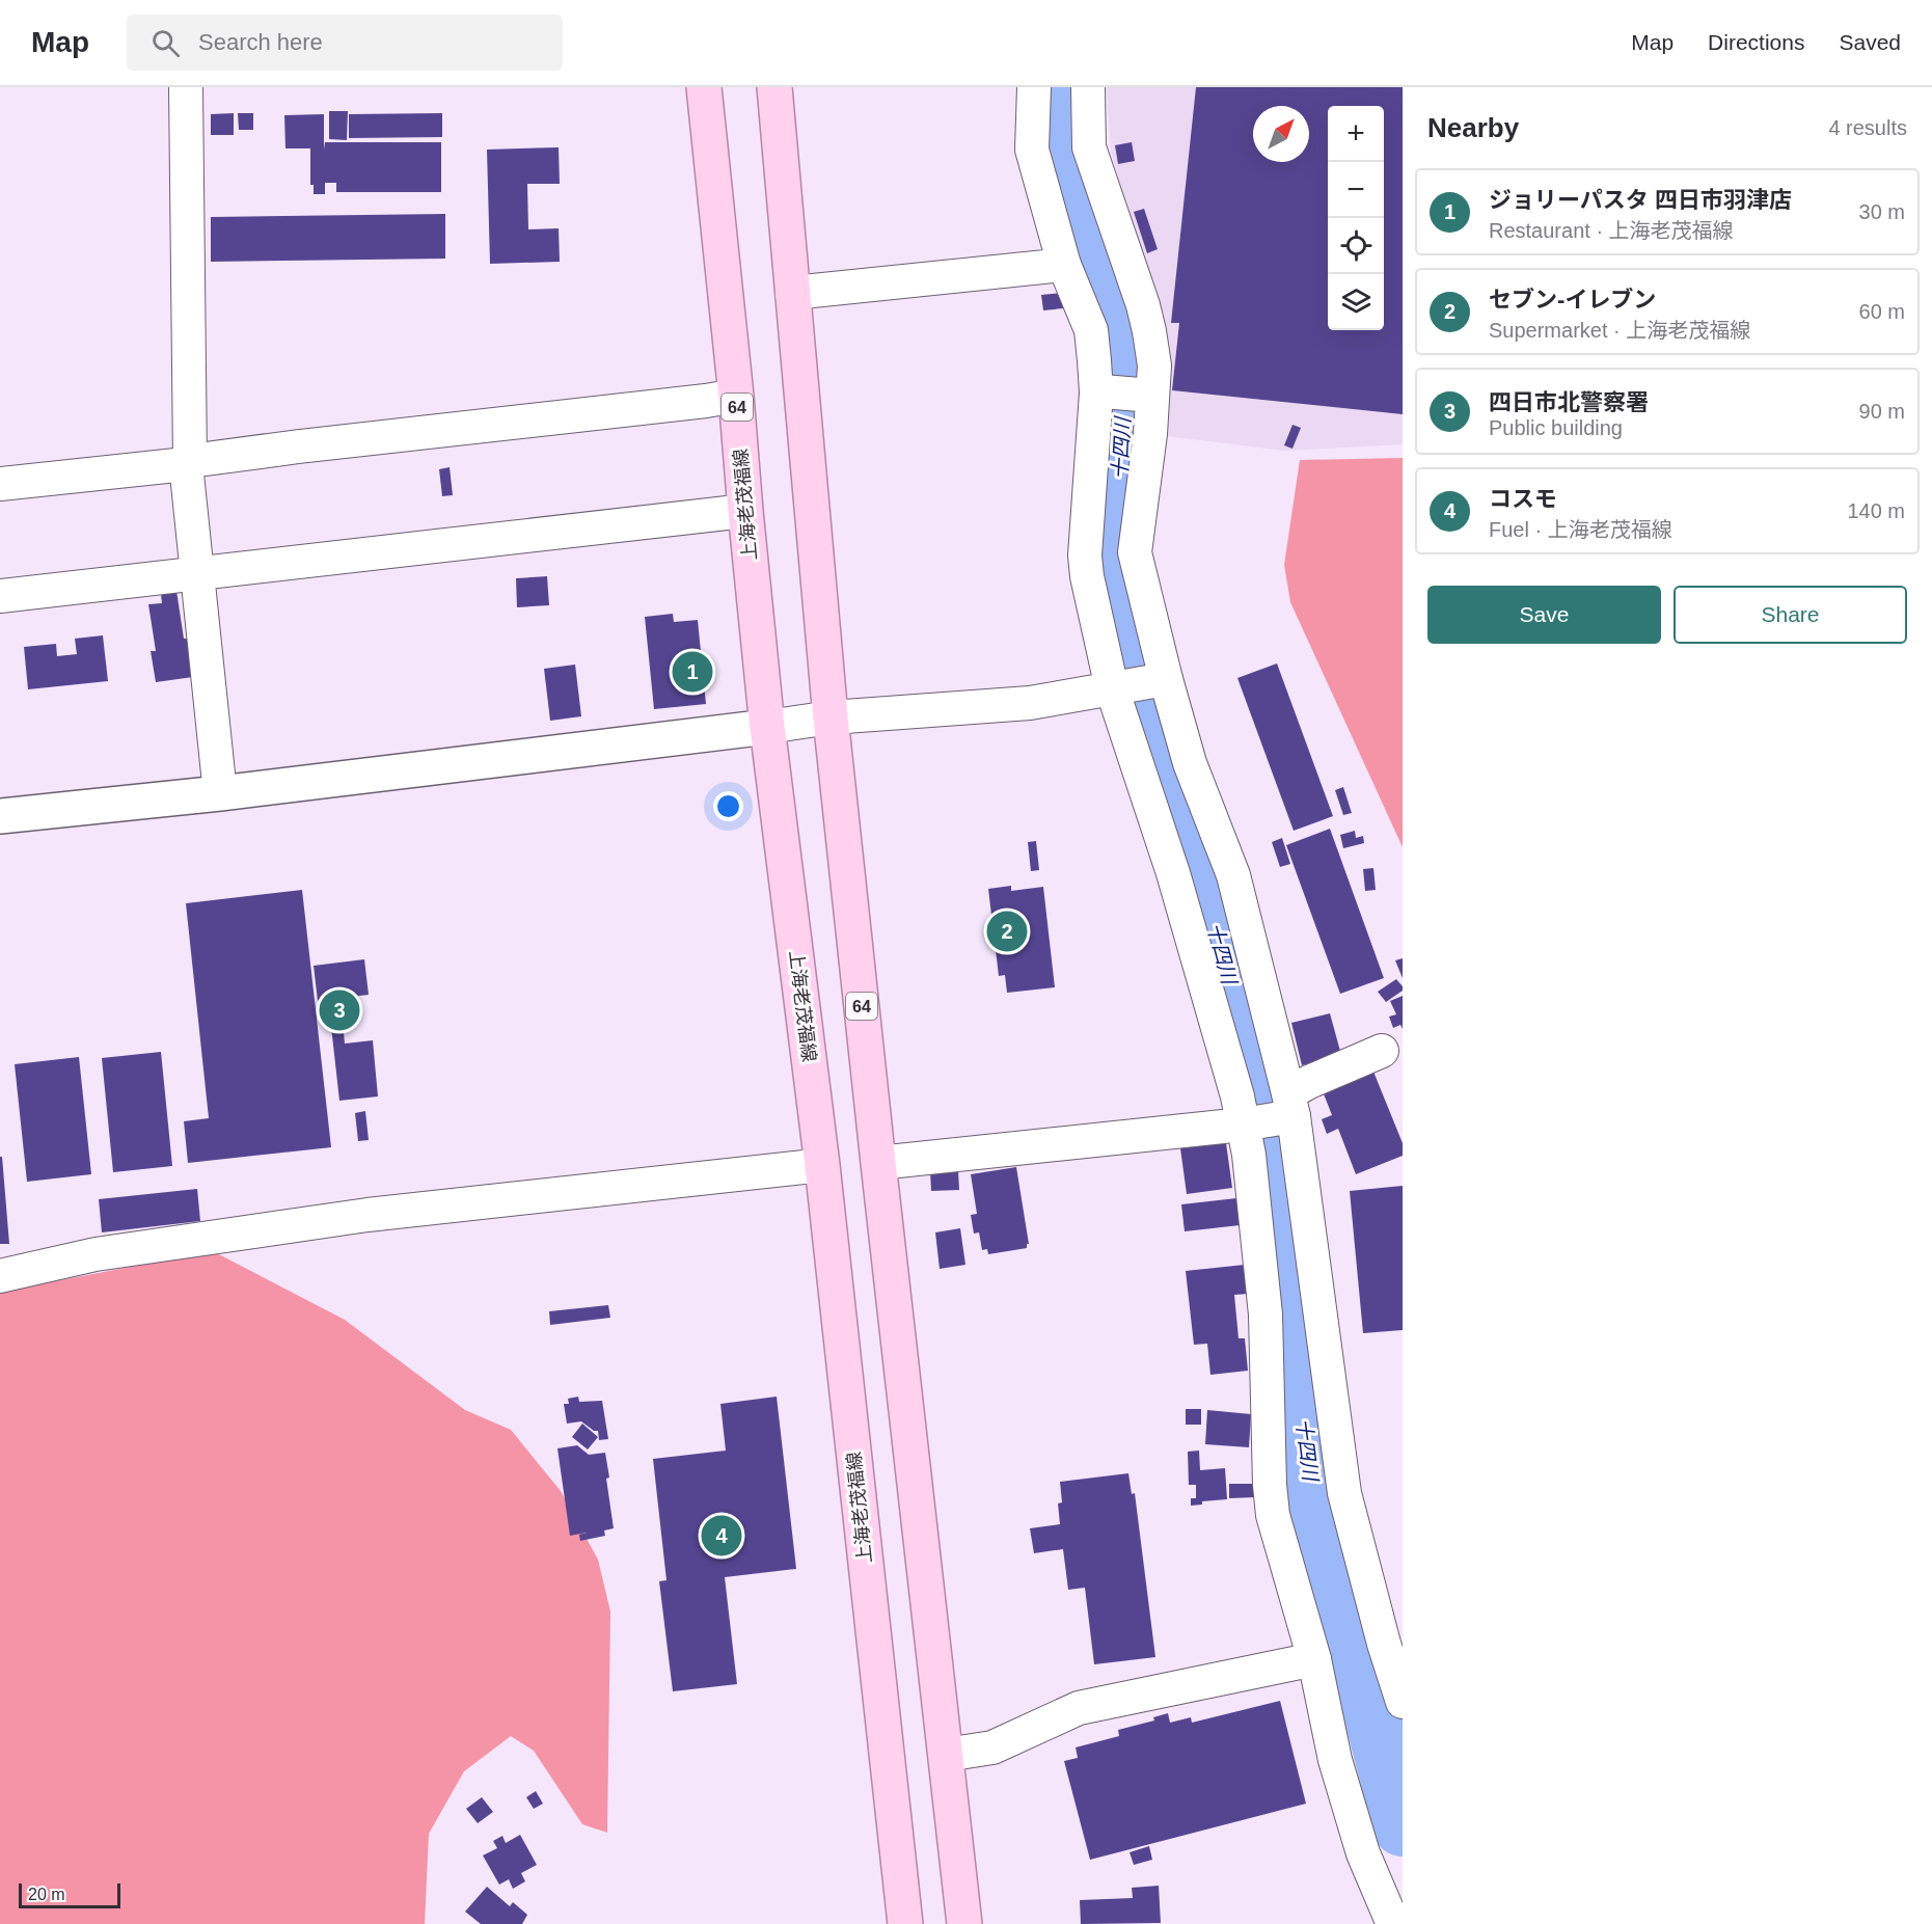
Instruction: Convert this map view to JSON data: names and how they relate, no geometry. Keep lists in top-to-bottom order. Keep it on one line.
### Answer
{"streets":{"main road":["64","上海老茂福線"]},"water":["十四川"],"scale_bar":"20 m","north":"top right","page":{"header":"Map","search":"Search here","nav":["Map","Directions","Saved"],"heading":["Nearby","4 results"],"map_buttons":["+","−"],"list":[{"mark":"1","name":"ジョリーパスタ 四日市羽津店","note":"Restaurant · 上海老茂福線","value":"30 m"},{"mark":"2","name":"セブン-イレブン","note":"Supermarket · 上海老茂福線","value":"60 m"},{"mark":"3","name":"四日市北警察署","note":"Public building","value":"90 m"},{"mark":"4","name":"コスモ","note":"Fuel · 上海老茂福線","value":"140 m"}],"buttons":["Save","Share"],"pins":["1","2","3","4"],"scale":"20 m"}}
